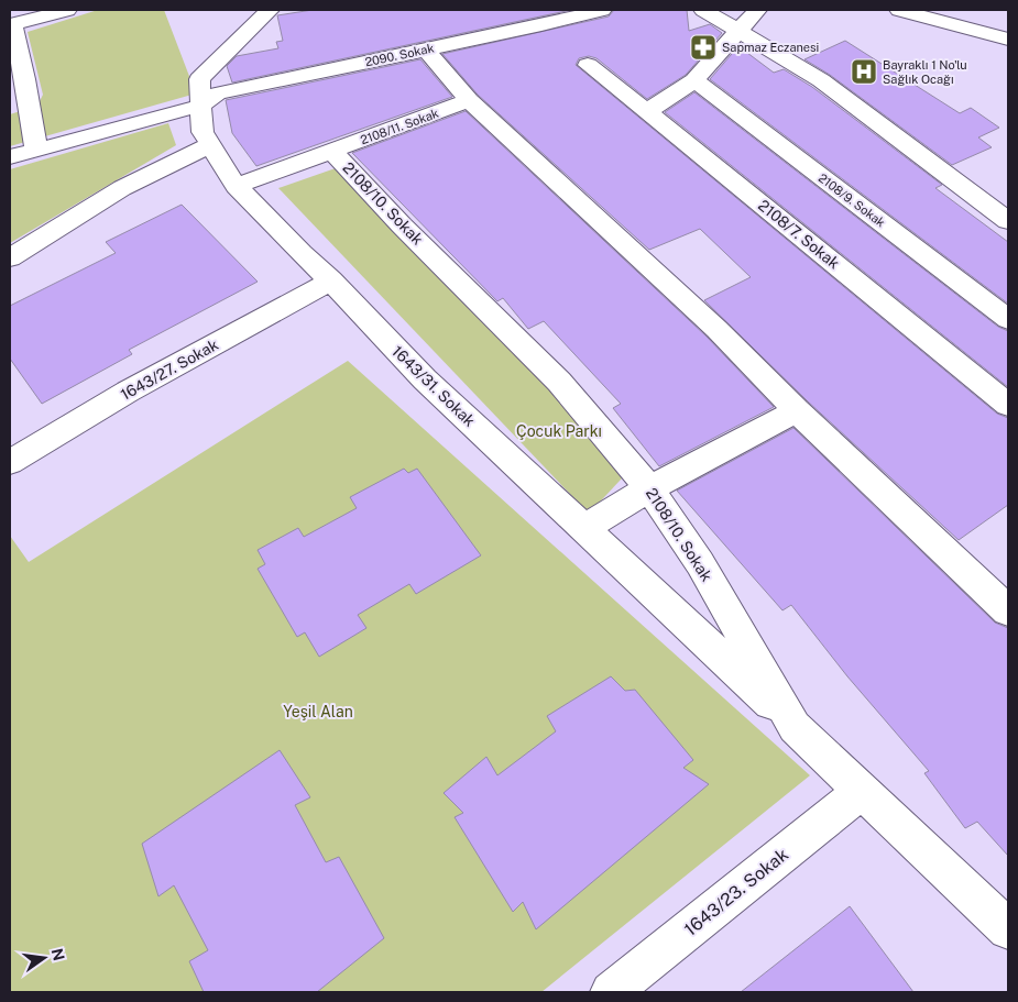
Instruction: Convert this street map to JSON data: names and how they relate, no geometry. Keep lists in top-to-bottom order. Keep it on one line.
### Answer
{"streets":{"street":["2090. Sokak","2108/11. Sokak","2108/9. Sokak","2108/10. Sokak","2108/7. Sokak","1643/27. Sokak","1643/31. Sokak","1643/23. Sokak"]},"crossings":[["2090. Sokak","1643/31. Sokak"],["2108/11. Sokak","2108/10. Sokak"],["2108/11. Sokak","1643/31. Sokak"],["2108/10. Sokak","1643/31. Sokak"],["2108/10. Sokak","1643/23. Sokak"],["1643/27. Sokak","1643/31. Sokak"]],"parks":["Çocuk Parkı","Yeşil Alan"],"places":{"pharmacy":["Sapmaz Eczanesi"],"hospital":["Bayraklı 1 No'lu Sağlık Ocağı"]},"north":"right"}
